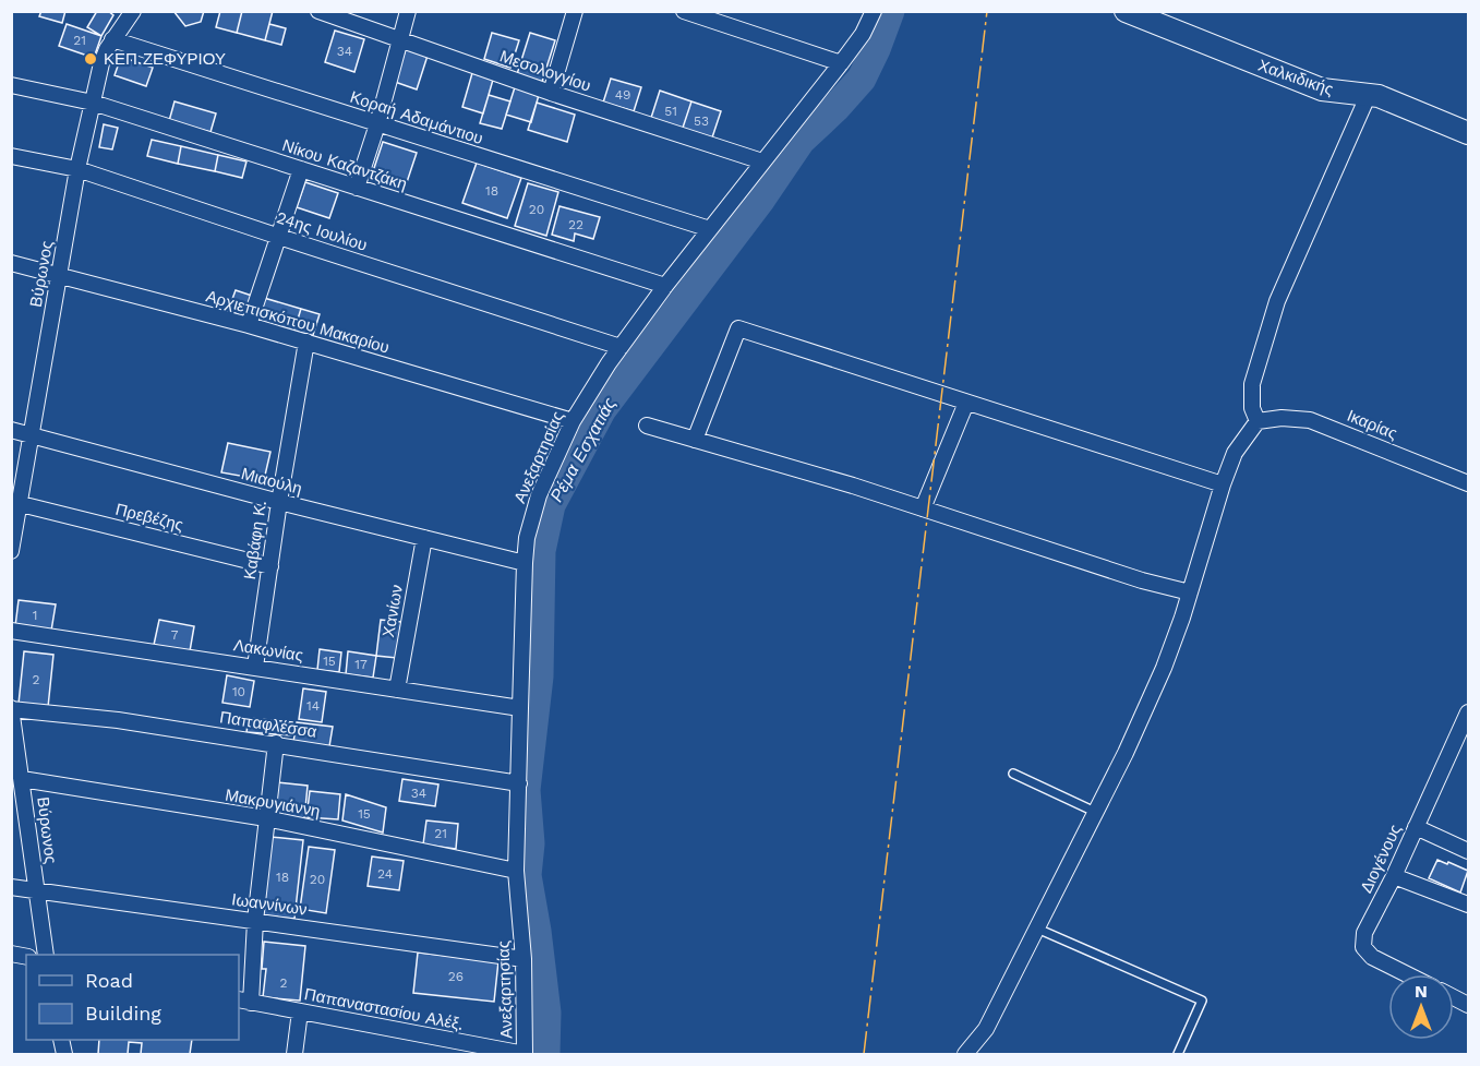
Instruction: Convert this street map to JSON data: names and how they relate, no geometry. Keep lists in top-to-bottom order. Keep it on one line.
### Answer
{"streets":{"street":["Μεσολογγίου","Χαλκιδικής","Κοραή Αδαμάντιου","Νίκου Καζαντζάκη","24ης Ιουλίου","Βύρωνος","Αρχιεπισκόπου Μακαρίου","Ικαρίας","Ανεξαρτησίας","Μιαούλη","Πρεβέζης","Καβάφη Κ.","Χανίων","Λακωνίας","Παπαφλέσσα","Μακρυγιάννη","Διογένους","Ιωαννίνων","Παπαναστασίου Αλέξ."]},"crossings":[["Μεσολογγίου","Ανεξαρτησίας"],["Κοραή Αδαμάντιου","Βύρωνος"],["Κοραή Αδαμάντιου","Ανεξαρτησίας"],["Νίκου Καζαντζάκη","Βύρωνος"],["Νίκου Καζαντζάκη","Ανεξαρτησίας"],["24ης Ιουλίου","Βύρωνος"],["24ης Ιουλίου","Ανεξαρτησίας"],["Βύρωνος","Αρχιεπισκόπου Μακαρίου"],["Βύρωνος","Μιαούλη"],["Βύρωνος","Πρεβέζης"],["Βύρωνος","Παπαφλέσσα"],["Βύρωνος","Μακρυγιάννη"],["Βύρωνος","Ιωαννίνων"],["Αρχιεπισκόπου Μακαρίου","Ανεξαρτησίας"],["Αρχιεπισκόπου Μακαρίου","Καβάφη Κ."],["Ανεξαρτησίας","Μιαούλη"],["Ανεξαρτησίας","Λακωνίας"],["Ανεξαρτησίας","Παπαφλέσσα"],["Ανεξαρτησίας","Μακρυγιάννη"],["Ανεξαρτησίας","Ιωαννίνων"],["Ανεξαρτησίας","Παπαναστασίου Αλέξ."],["Μιαούλη","Καβάφη Κ."],["Μιαούλη","Χανίων"],["Πρεβέζης","Καβάφη Κ."],["Καβάφη Κ.","Λακωνίας"],["Χανίων","Λακωνίας"]],"water":["Ρέμα Εσχατιάς"],"places":["ΚΕΠ ΖΕΦΥΡΙΟΥ"],"house_numbers":["21","34","49","51","53","18","20","22","1","7","15","17","2","10","14","34","15","21","24","18","20","26","2"],"legend":["Road","Building"],"north":"top"}
